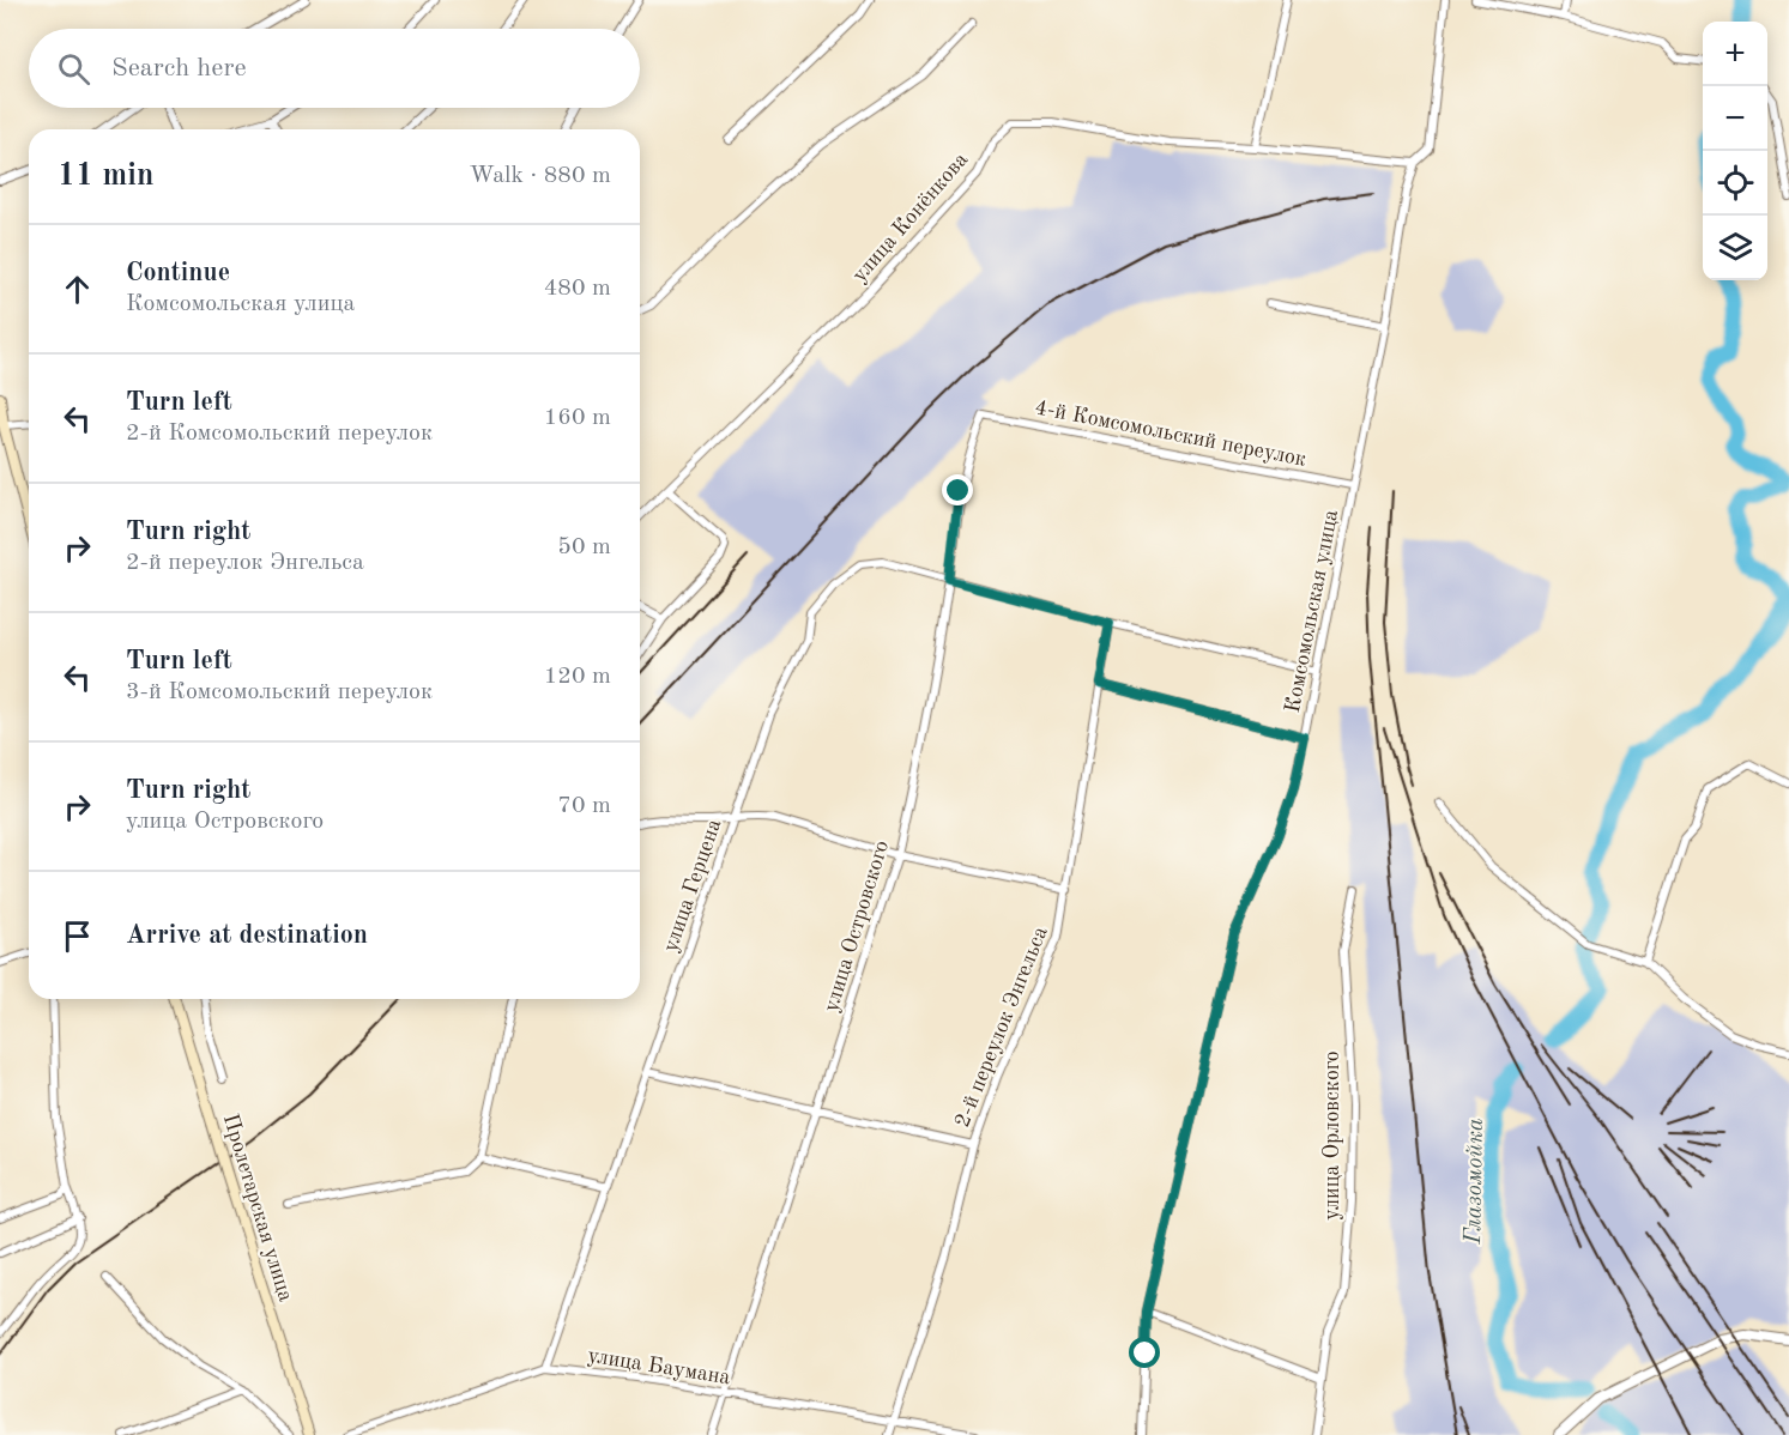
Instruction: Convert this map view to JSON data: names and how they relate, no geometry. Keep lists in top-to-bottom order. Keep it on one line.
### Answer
{"streets":{"main road":["Пролетарская улица"],"street":["улица Конёнкова","4-й Комсомольский переулок","Комсомольская улица","улица Герцена","улица Островского","2-й переулок Энгельса","улица Орловского","улица Баумана"]},"crossings":[["улица Конёнкова","Комсомольская улица"],["4-й Комсомольский переулок","Комсомольская улица"],["4-й Комсомольский переулок","улица Островского"],["Комсомольская улица","улица Герцена"],["улица Герцена","улица Островского"],["улица Герцена","2-й переулок Энгельса"],["улица Герцена","улица Баумана"],["улица Островского","улица Баумана"],["2-й переулок Энгельса","улица Баумана"]],"water":["Глазомойка"],"page":{"map_buttons":["+","−"],"search":"Search here","heading":["11 min","Walk · 880 m"],"list":[["Continue","Комсомольская улица","480 m"],["Turn left","2-й Комсомольский переулок","160 m"],["Turn right","2-й переулок Энгельса","50 m"],["Turn left","3-й Комсомольский переулок","120 m"],["Turn right","улица Островского","70 m"],"Arrive at destination"]}}
